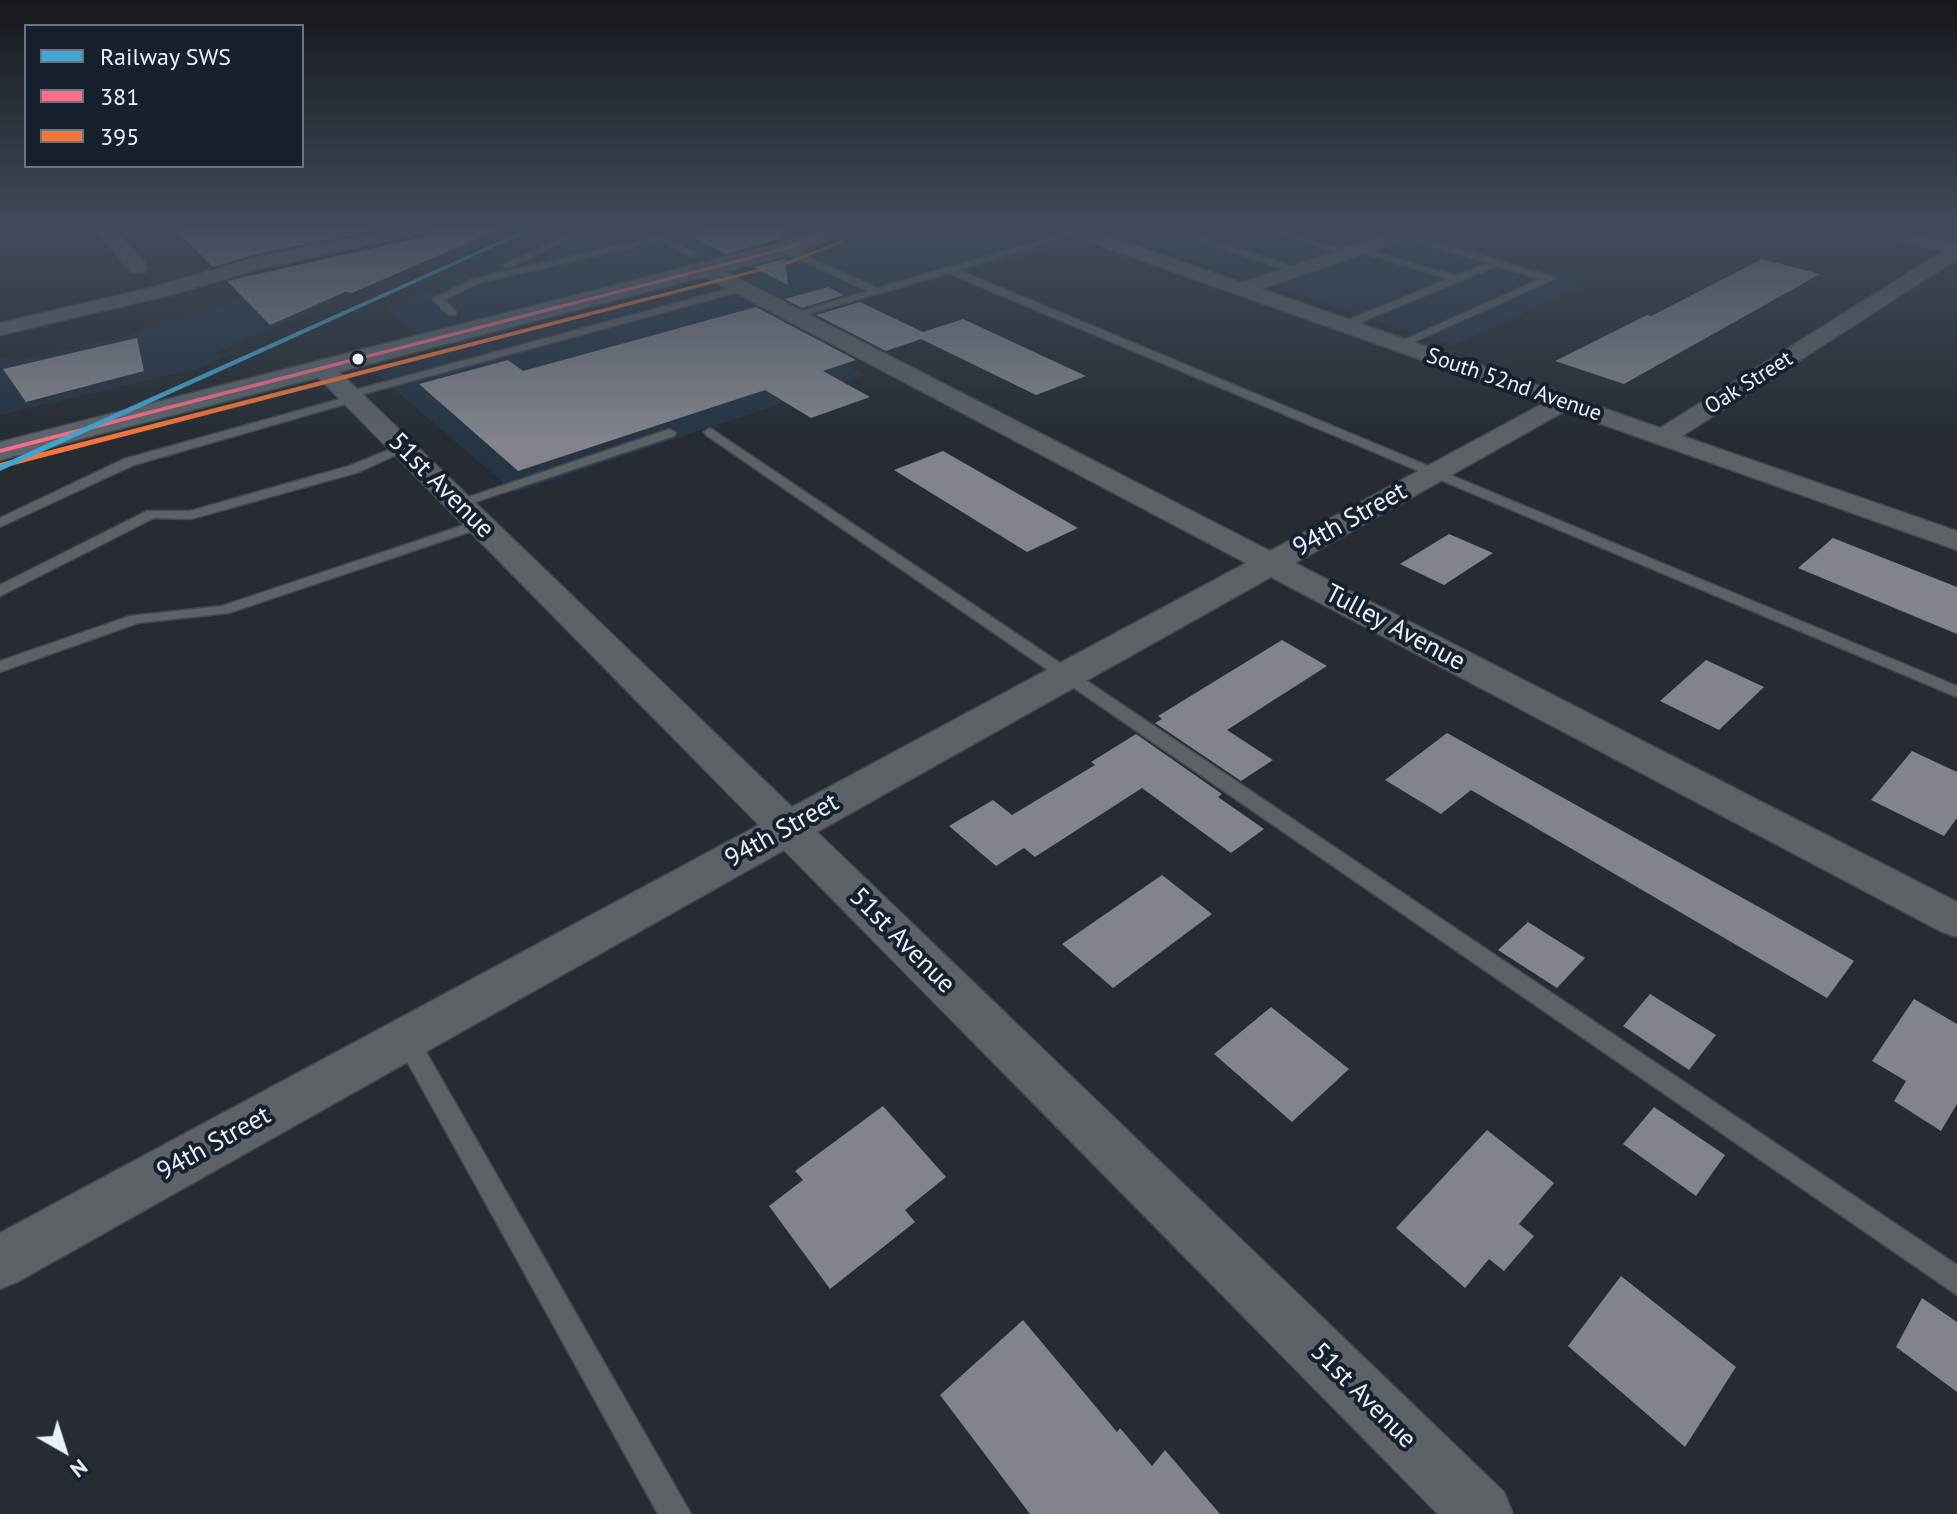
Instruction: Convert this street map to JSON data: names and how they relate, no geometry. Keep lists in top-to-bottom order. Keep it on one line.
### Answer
{"streets":{"street":["Oak Street","South 52nd Avenue","51st Avenue","94th Street","Tulley Avenue"]},"crossings":[["Oak Street","South 52nd Avenue"],["South 52nd Avenue","94th Street"],["51st Avenue","94th Street"],["94th Street","Tulley Avenue"]],"lines":["rail line SWS","transit line 381","transit line 395"],"legend":["Railway SWS","381","395"],"north":"bottom right"}
